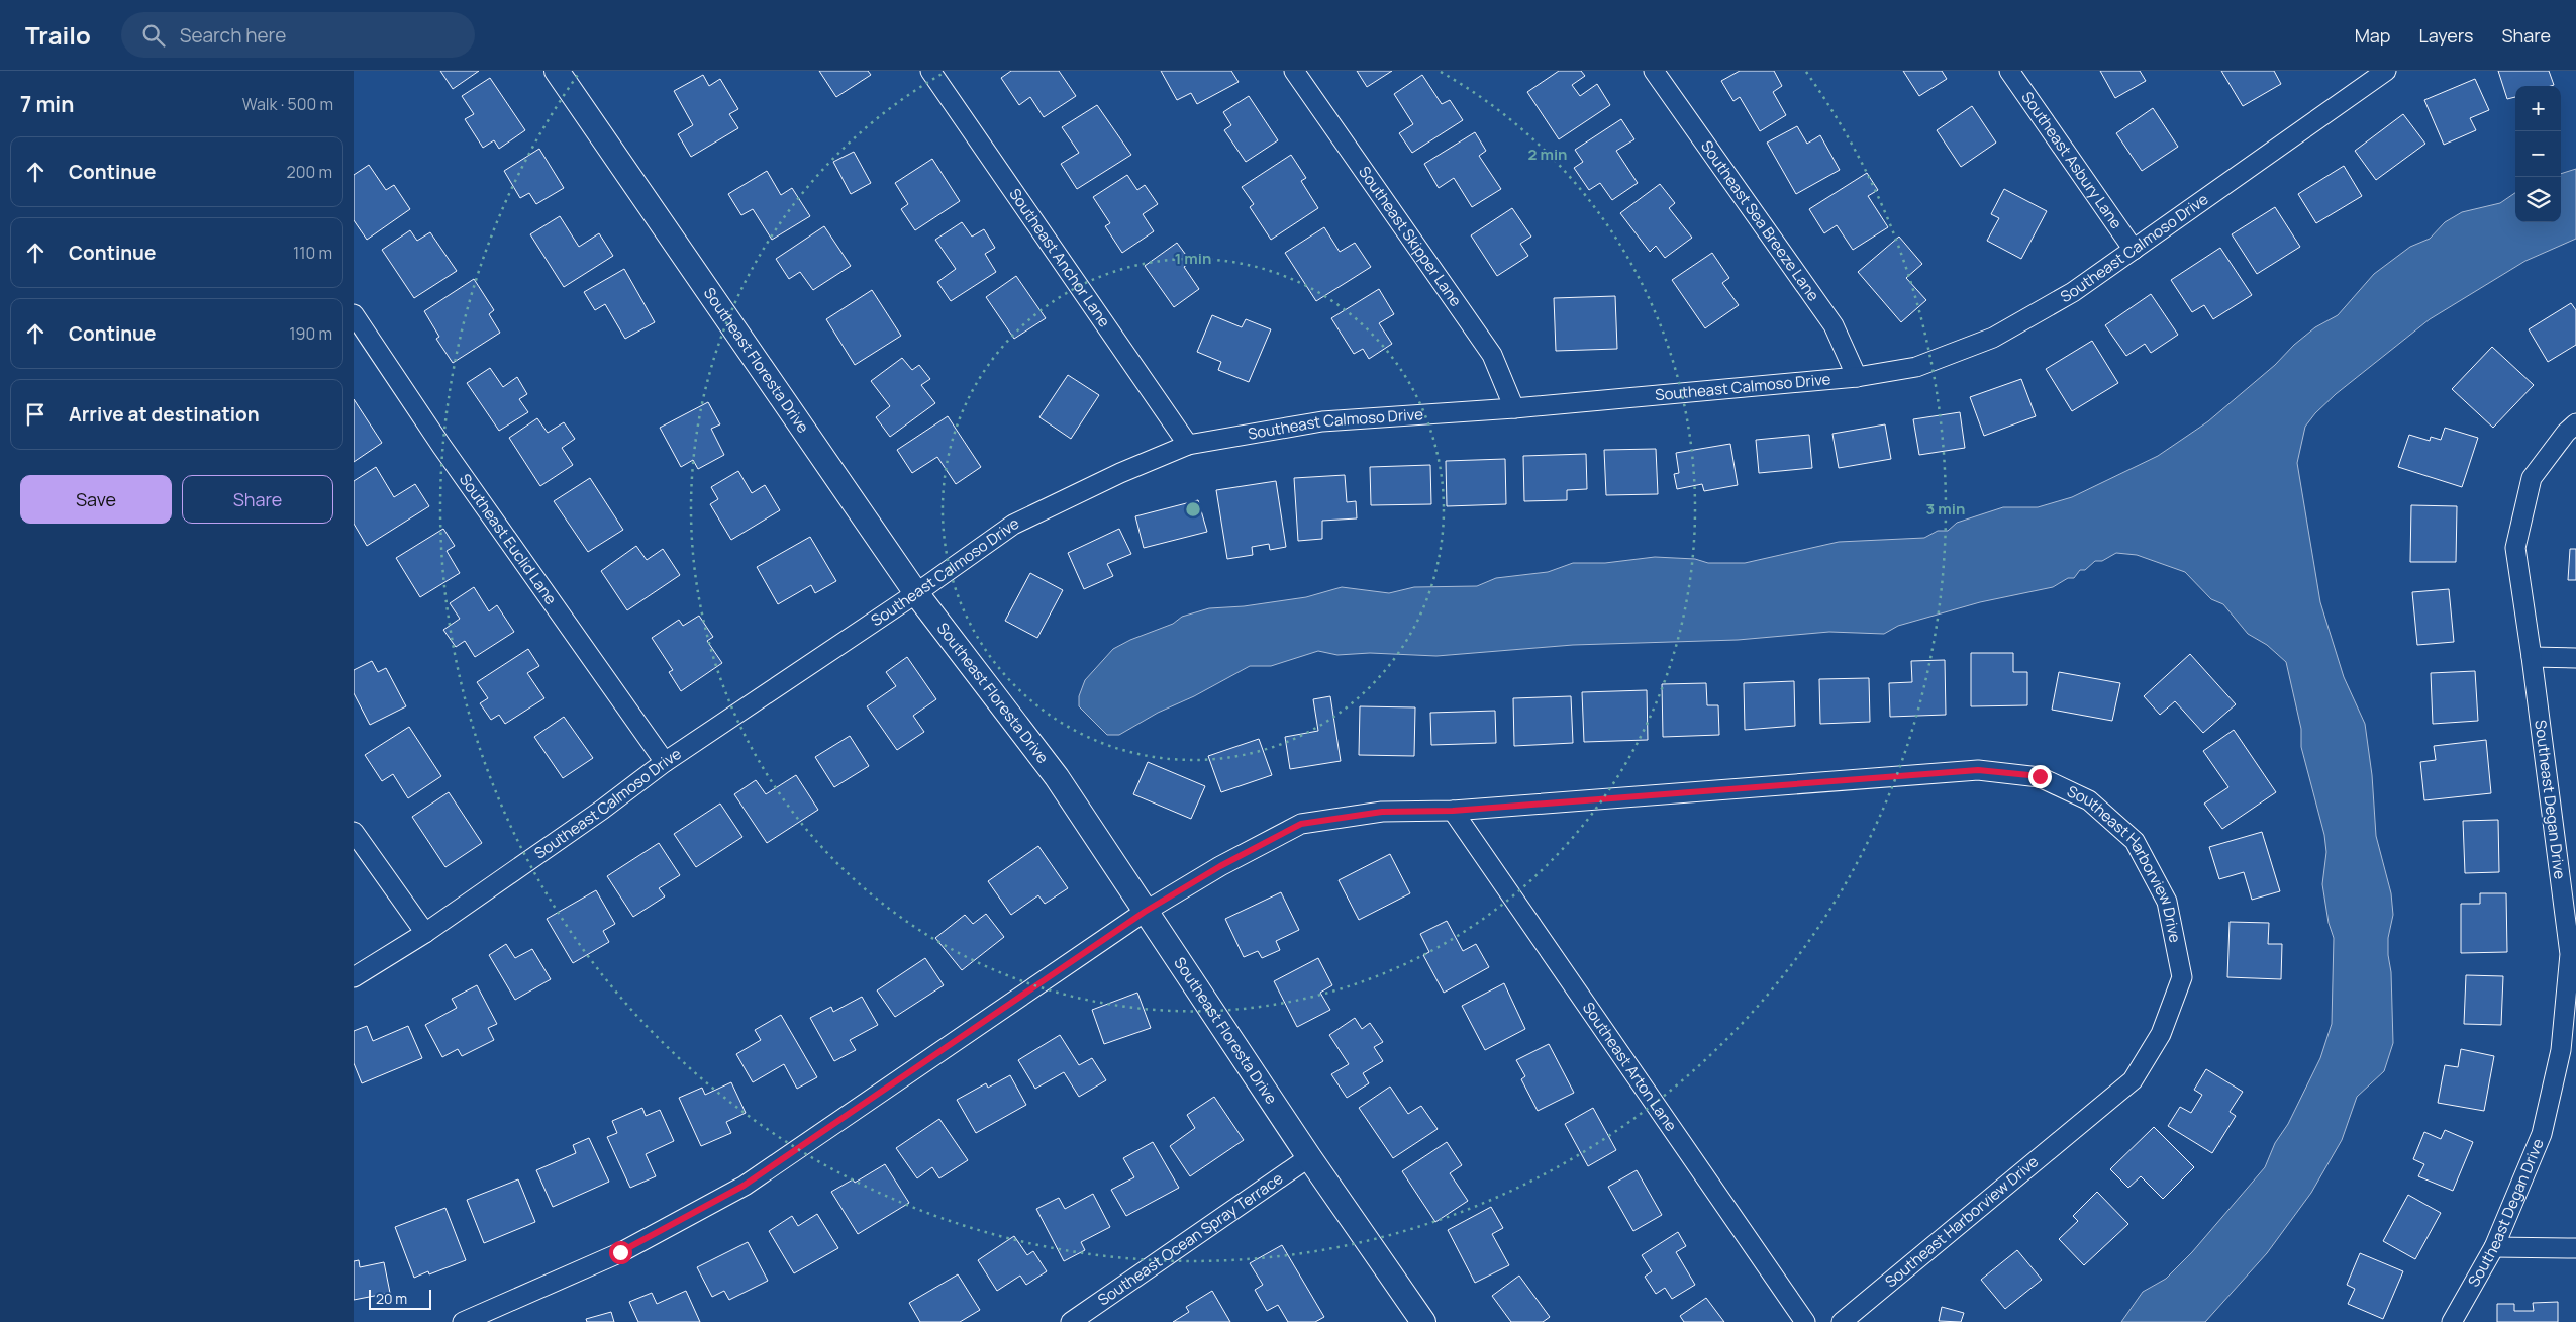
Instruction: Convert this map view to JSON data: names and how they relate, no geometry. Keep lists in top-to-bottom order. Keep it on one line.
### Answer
{"streets":{"street":["Southeast Asbury Lane","Southeast Sea Breeze Lane","Southeast Skipper Lane","Southeast Calmoso Drive","Southeast Anchor Lane","Southeast Floresta Drive","Southeast Euclid Lane","Southeast Degan Drive","Southeast Harborview Drive","Southeast Arton Lane","Southeast Ocean Spray Terrace"]},"crossings":[["Southeast Asbury Lane","Southeast Calmoso Drive"],["Southeast Sea Breeze Lane","Southeast Calmoso Drive"],["Southeast Skipper Lane","Southeast Calmoso Drive"],["Southeast Calmoso Drive","Southeast Anchor Lane"],["Southeast Calmoso Drive","Southeast Floresta Drive"],["Southeast Calmoso Drive","Southeast Euclid Lane"],["Southeast Floresta Drive","Southeast Harborview Drive"],["Southeast Floresta Drive","Southeast Ocean Spray Terrace"],["Southeast Harborview Drive","Southeast Arton Lane"]],"scale_bar":"20 m","page":{"header":"Trailo","search":"Search here","nav":["Map","Layers","Share"],"heading":["7 min","Walk · 500 m"],"map_buttons":["+","−"],"list":[["Continue","200 m"],["Continue","110 m"],["Continue","190 m"],"Arrive at destination"],"buttons":["Save","Share"],"scale":"20 m"},"rings":["2 min","1 min","3 min"]}
